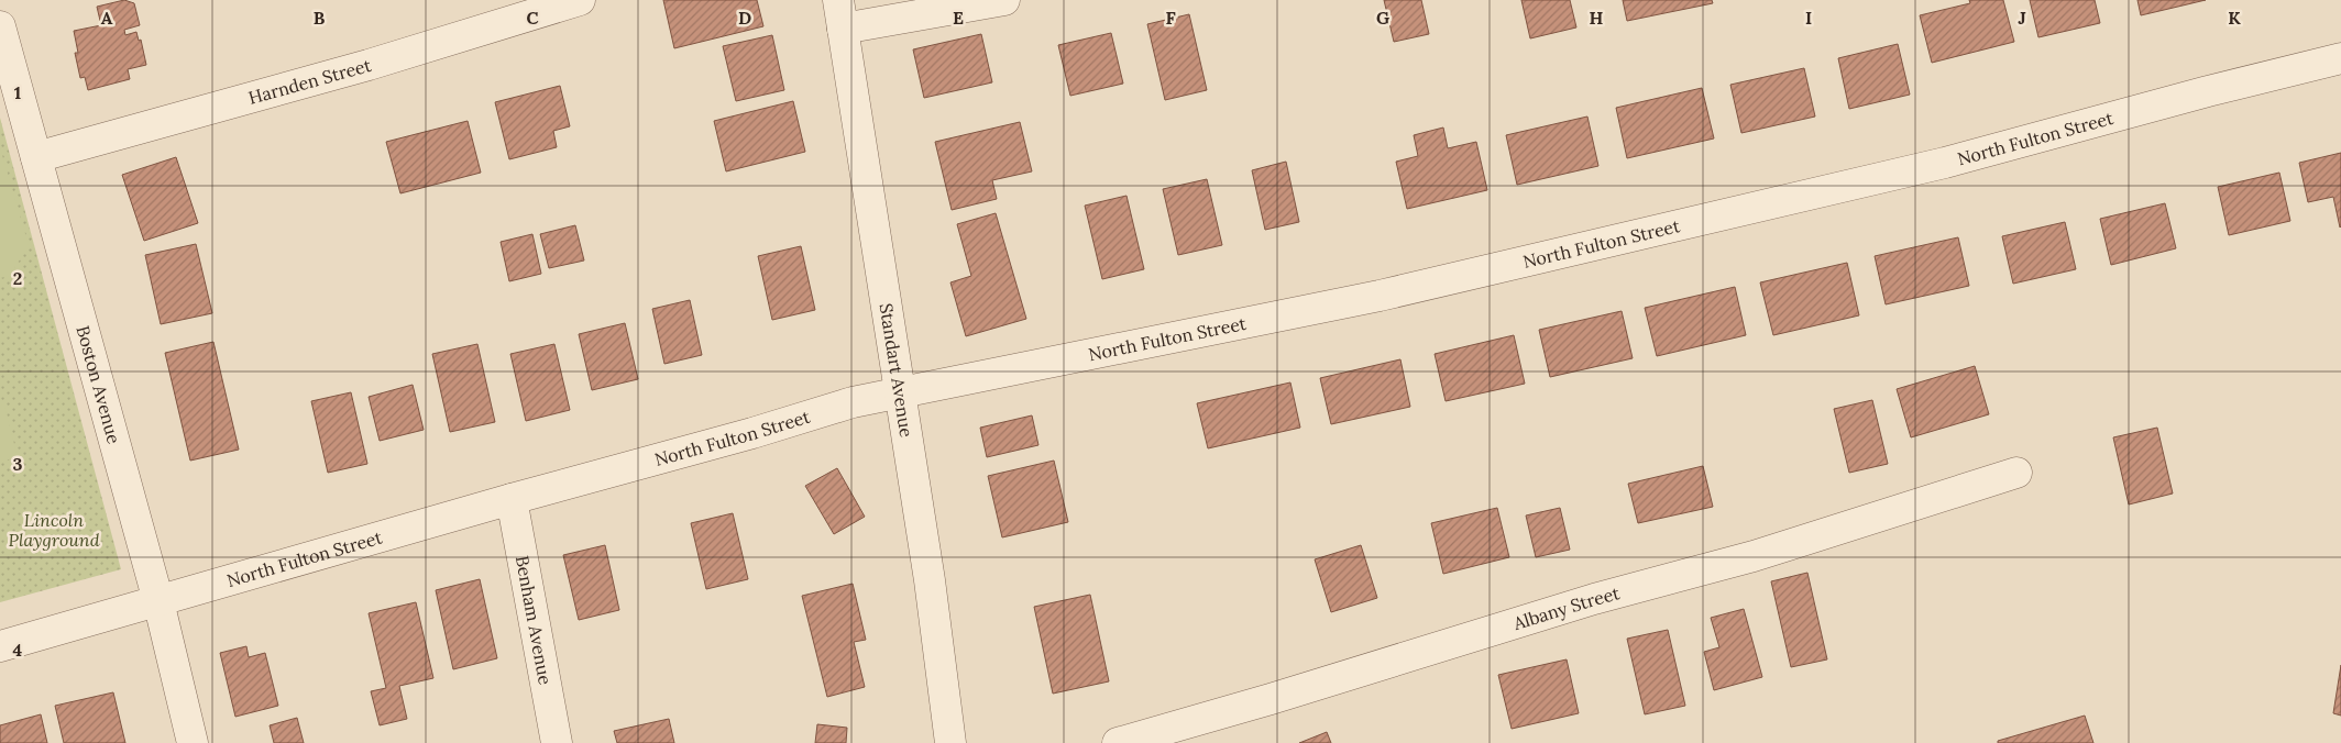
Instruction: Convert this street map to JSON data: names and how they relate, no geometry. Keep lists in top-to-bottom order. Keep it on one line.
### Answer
{"streets":{"street":["Harnden Street","North Fulton Street","Standart Avenue","Boston Avenue","Albany Street","Benham Avenue"]},"crossings":[["Harnden Street","Boston Avenue"],["North Fulton Street","Standart Avenue"],["North Fulton Street","Boston Avenue"],["North Fulton Street","Benham Avenue"]],"parks":["Lincoln Playground"],"grid":{"columns":["A","B","C","D","E","F","G","H","I","J","K"],"rows":["1","2","3","4"]}}
